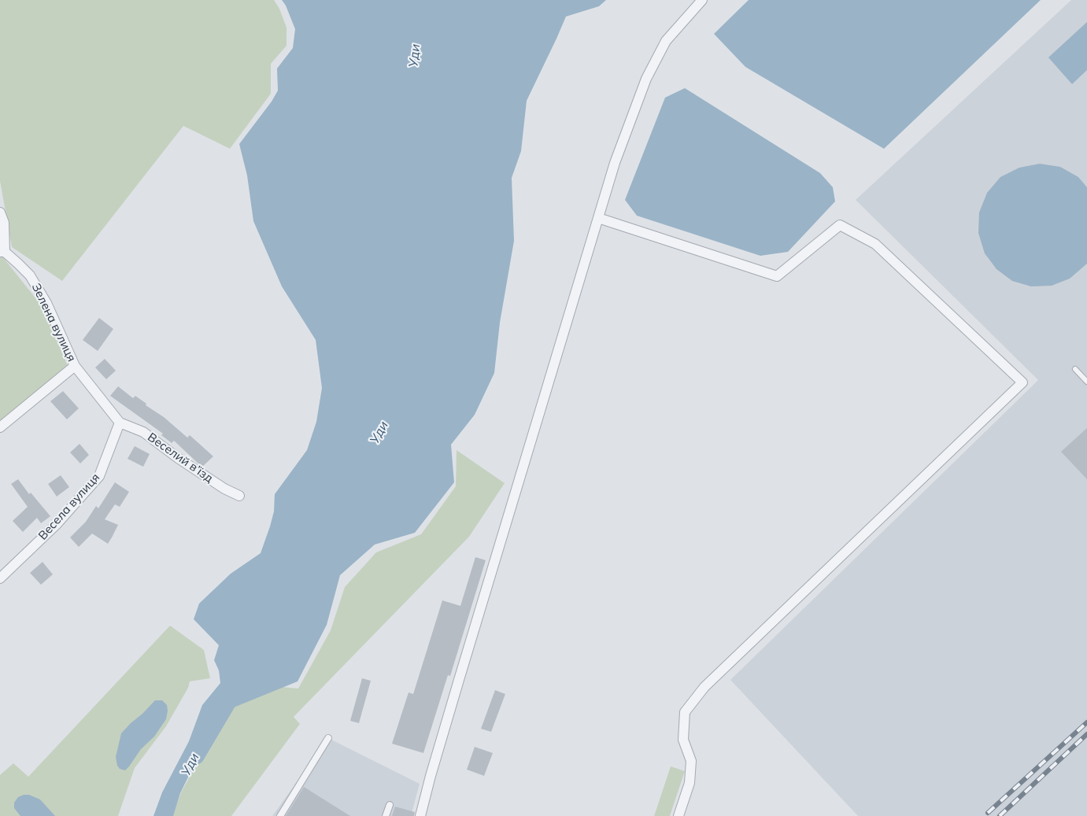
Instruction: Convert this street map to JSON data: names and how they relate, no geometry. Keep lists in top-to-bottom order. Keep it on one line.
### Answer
{"streets":{"street":["Зелена вулиця","Веселий в’їзд","Весела вулиця"]},"crossings":[["Зелена вулиця","Веселий в’їзд"],["Зелена вулиця","Весела вулиця"],["Веселий в’їзд","Весела вулиця"]],"water":["Уди"]}
